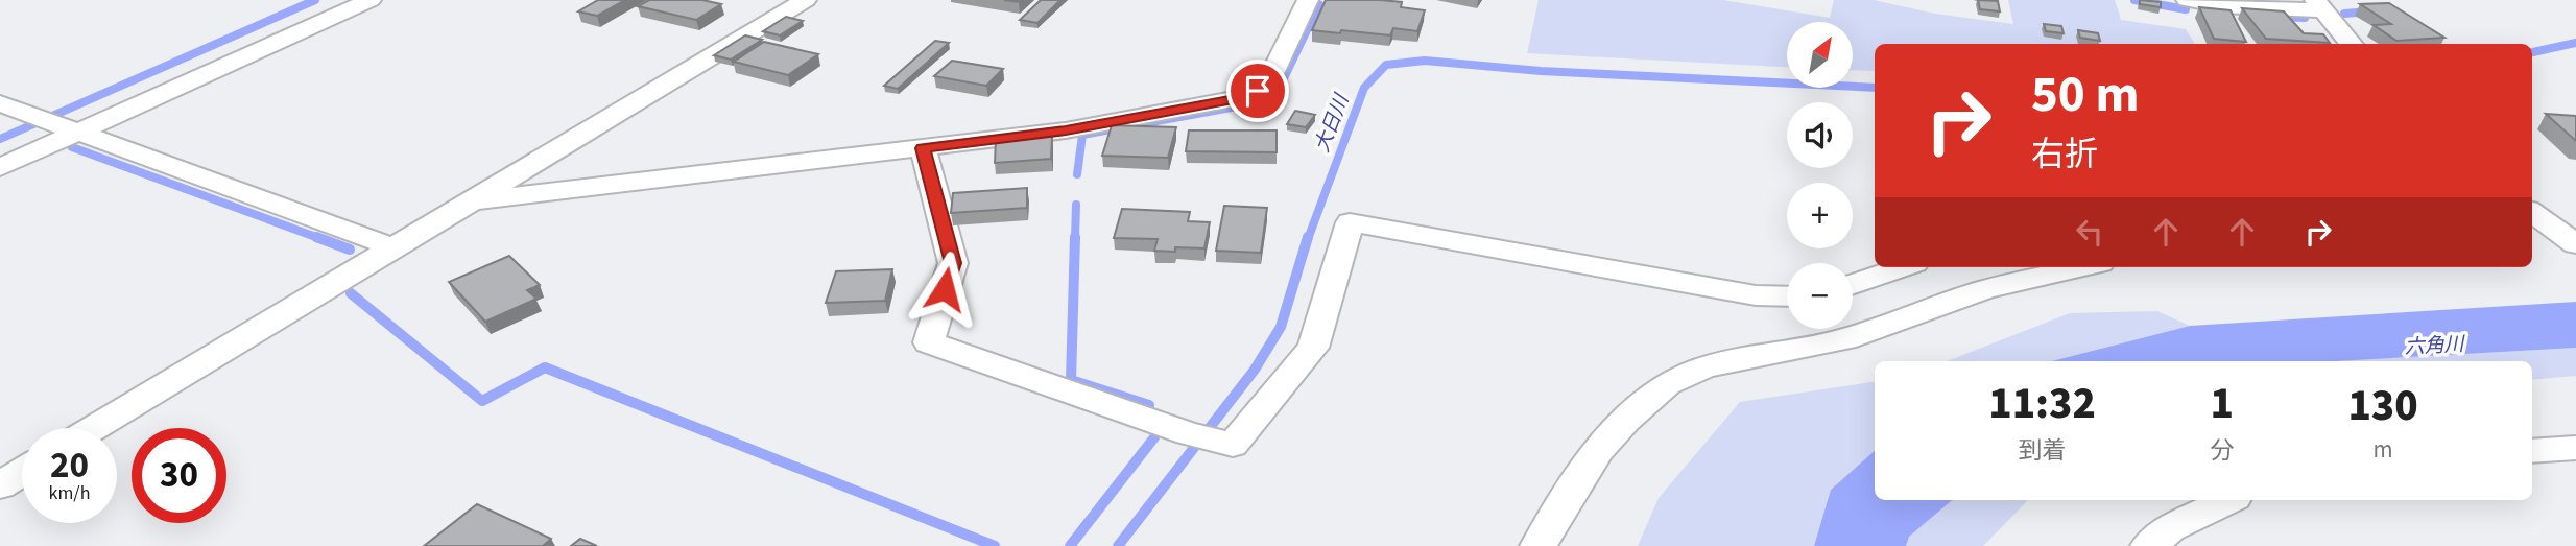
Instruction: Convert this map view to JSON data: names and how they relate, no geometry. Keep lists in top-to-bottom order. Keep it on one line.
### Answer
{"water":["大日川","六角川"],"north":"top right","page":{"map_buttons":["+","−"],"turn":["50 m","右折"],"eta":["11:32","到着","1","分","130","m"],"speed":"20 km/h","limit":"30"}}
